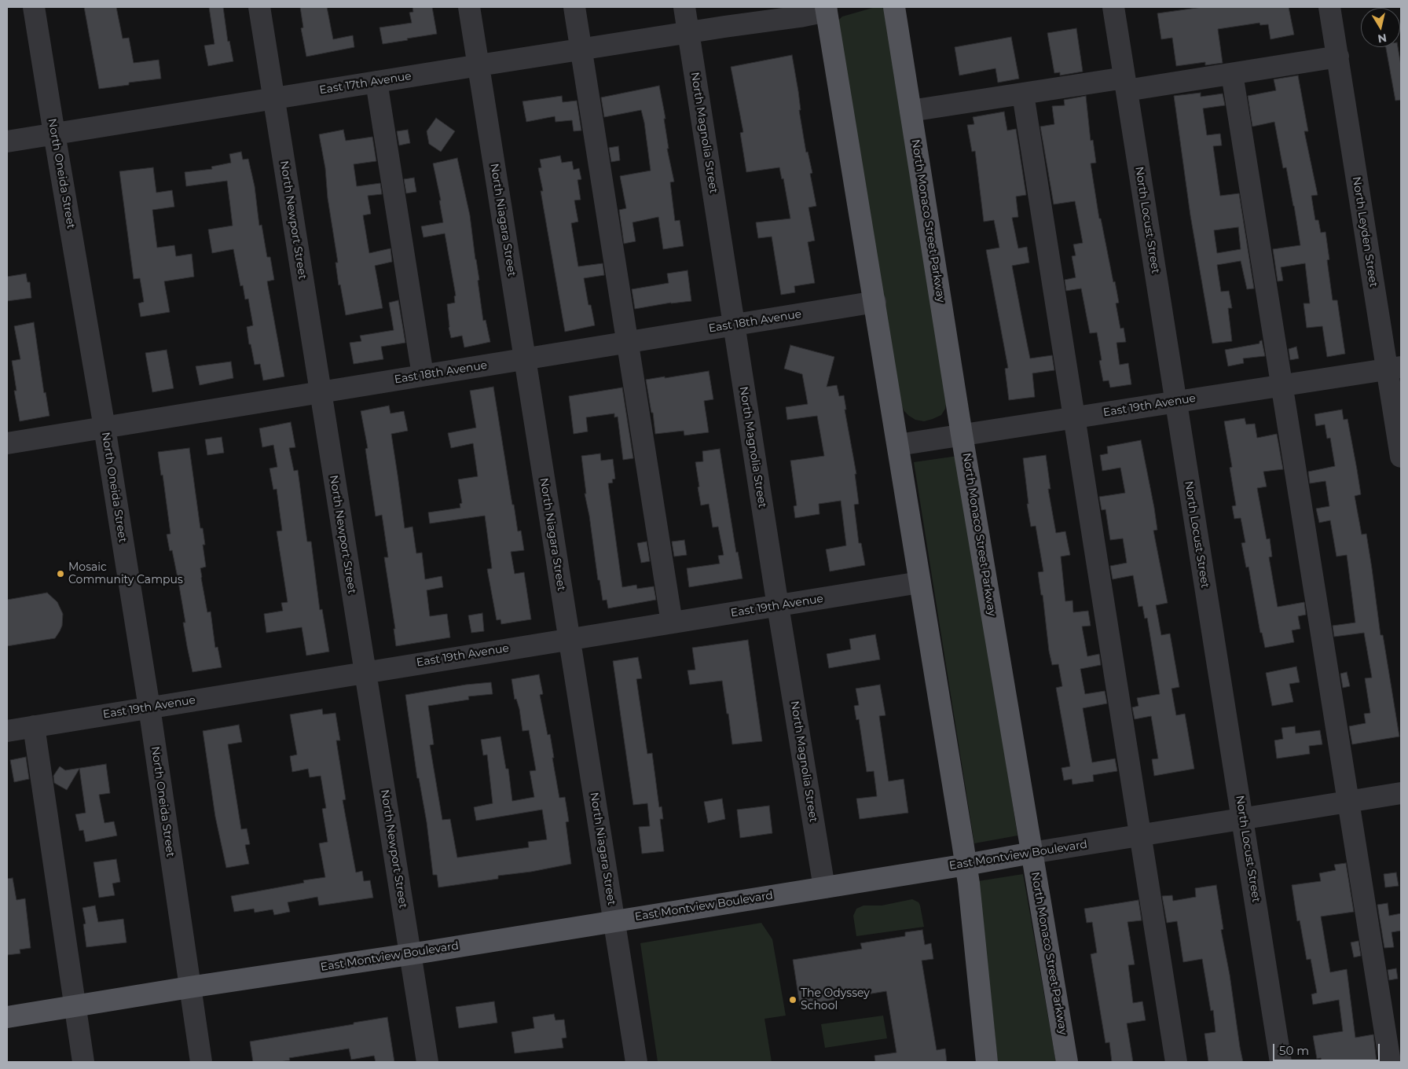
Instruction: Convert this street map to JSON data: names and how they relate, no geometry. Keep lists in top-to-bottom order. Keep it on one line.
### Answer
{"streets":{"main road":["North Monaco Street Parkway","East Montview Boulevard"],"street":["East 17th Avenue","North Magnolia Street","North Oneida Street","North Newport Street","North Niagara Street","North Locust Street","North Leyden Street","East 18th Avenue","East 19th Avenue"]},"crossings":[["East 17th Avenue","North Magnolia Street"],["East 17th Avenue","North Oneida Street"],["East 17th Avenue","North Newport Street"],["East 17th Avenue","North Niagara Street"],["North Magnolia Street","East 18th Avenue"],["North Magnolia Street","East 19th Avenue"],["North Magnolia Street","East Montview Boulevard"],["North Oneida Street","East 18th Avenue"],["North Oneida Street","East 19th Avenue"],["North Oneida Street","East Montview Boulevard"],["North Newport Street","East 18th Avenue"],["North Newport Street","East 19th Avenue"],["North Newport Street","East Montview Boulevard"],["North Niagara Street","East 18th Avenue"],["North Niagara Street","East 19th Avenue"],["North Niagara Street","East Montview Boulevard"],["North Locust Street","East 19th Avenue"],["North Locust Street","East Montview Boulevard"],["North Monaco Street Parkway","East 19th Avenue"],["North Monaco Street Parkway","East Montview Boulevard"],["North Leyden Street","East 19th Avenue"]],"places":["Mosaic Community Campus","The Odyssey School"],"scale_bar":"50 m","north":"bottom"}
